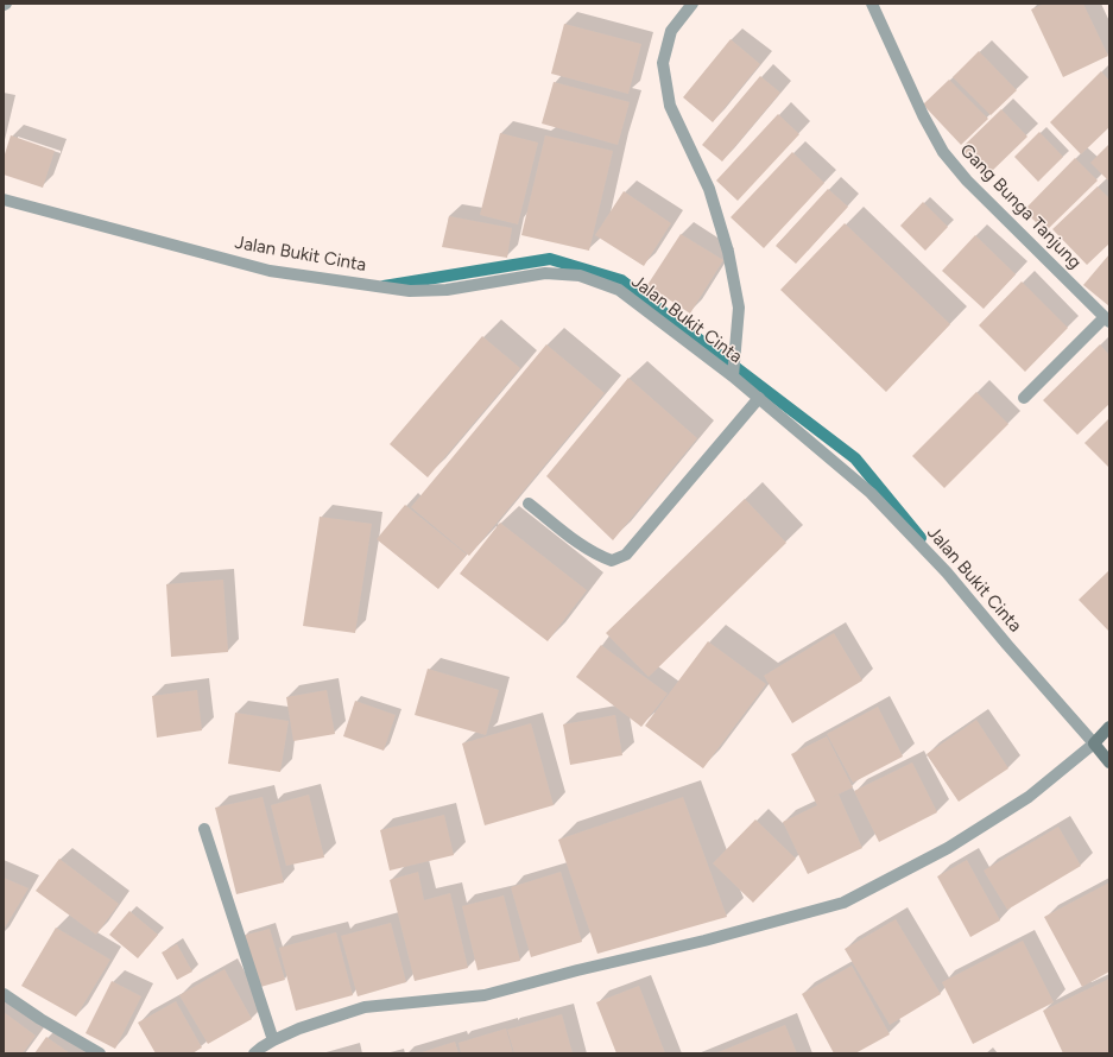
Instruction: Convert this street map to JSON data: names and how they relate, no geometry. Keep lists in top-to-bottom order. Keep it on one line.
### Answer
{"streets":{"street":["Gang Bunga Tanjung","Jalan Bukit Cinta"]}}
